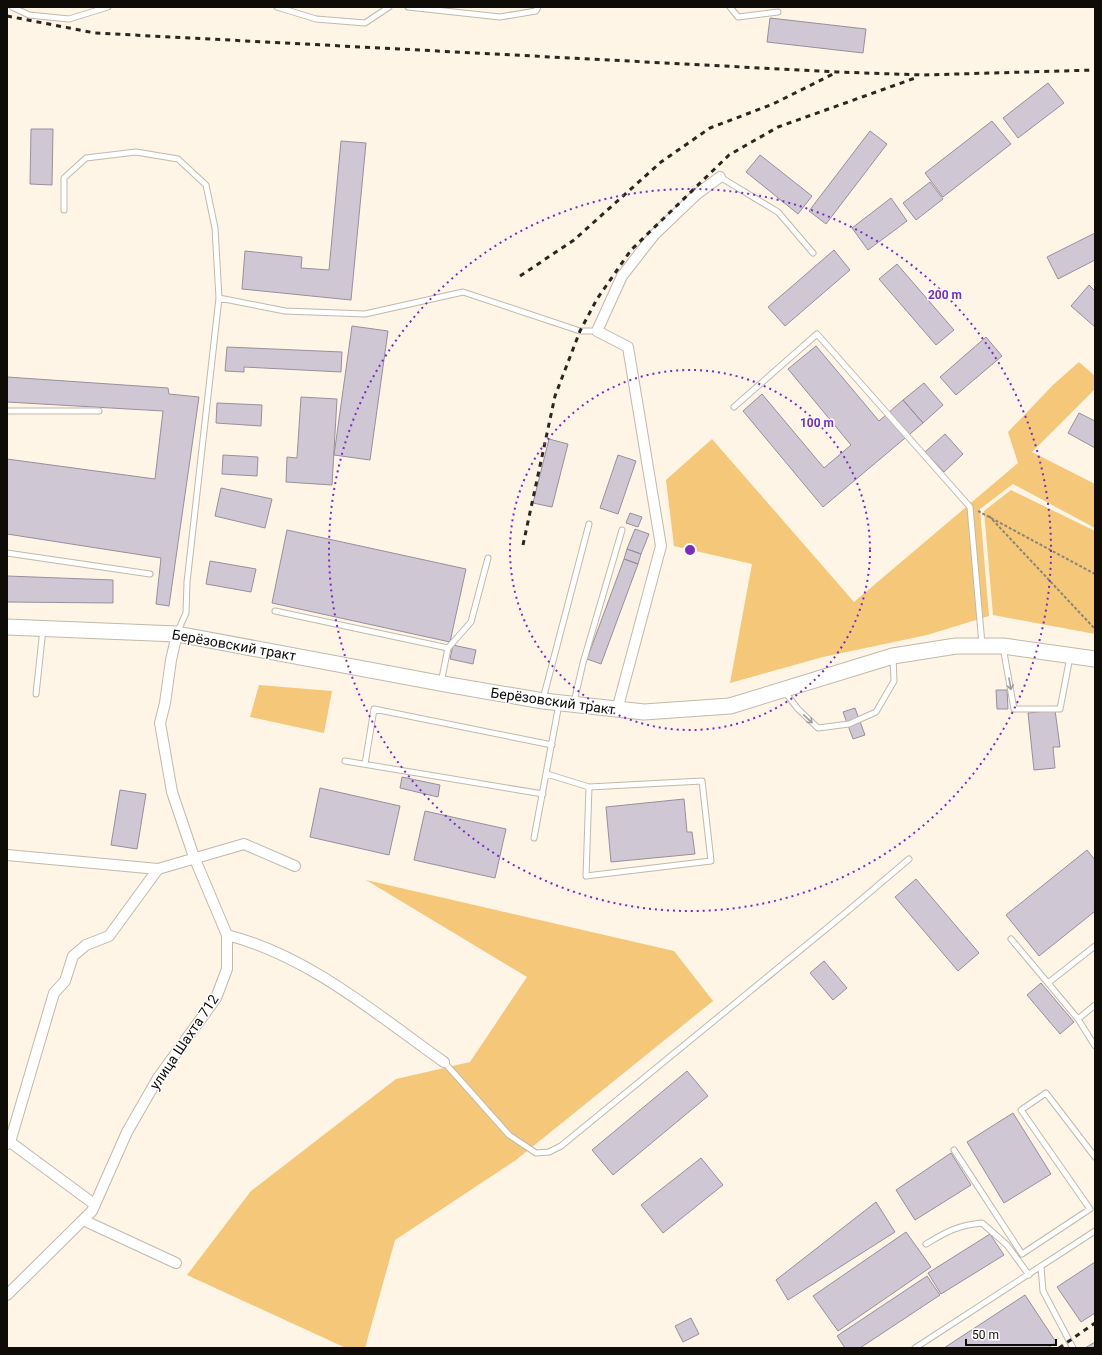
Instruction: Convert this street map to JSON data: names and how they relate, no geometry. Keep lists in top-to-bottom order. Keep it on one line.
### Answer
{"streets":{"main road":["Берёзовский тракт"],"street":["улица Шахта 712"]},"crossings":[["Берёзовский тракт","улица Шахта 712"]],"scale_bar":"50 m","rings":["200 m","100 m"]}
